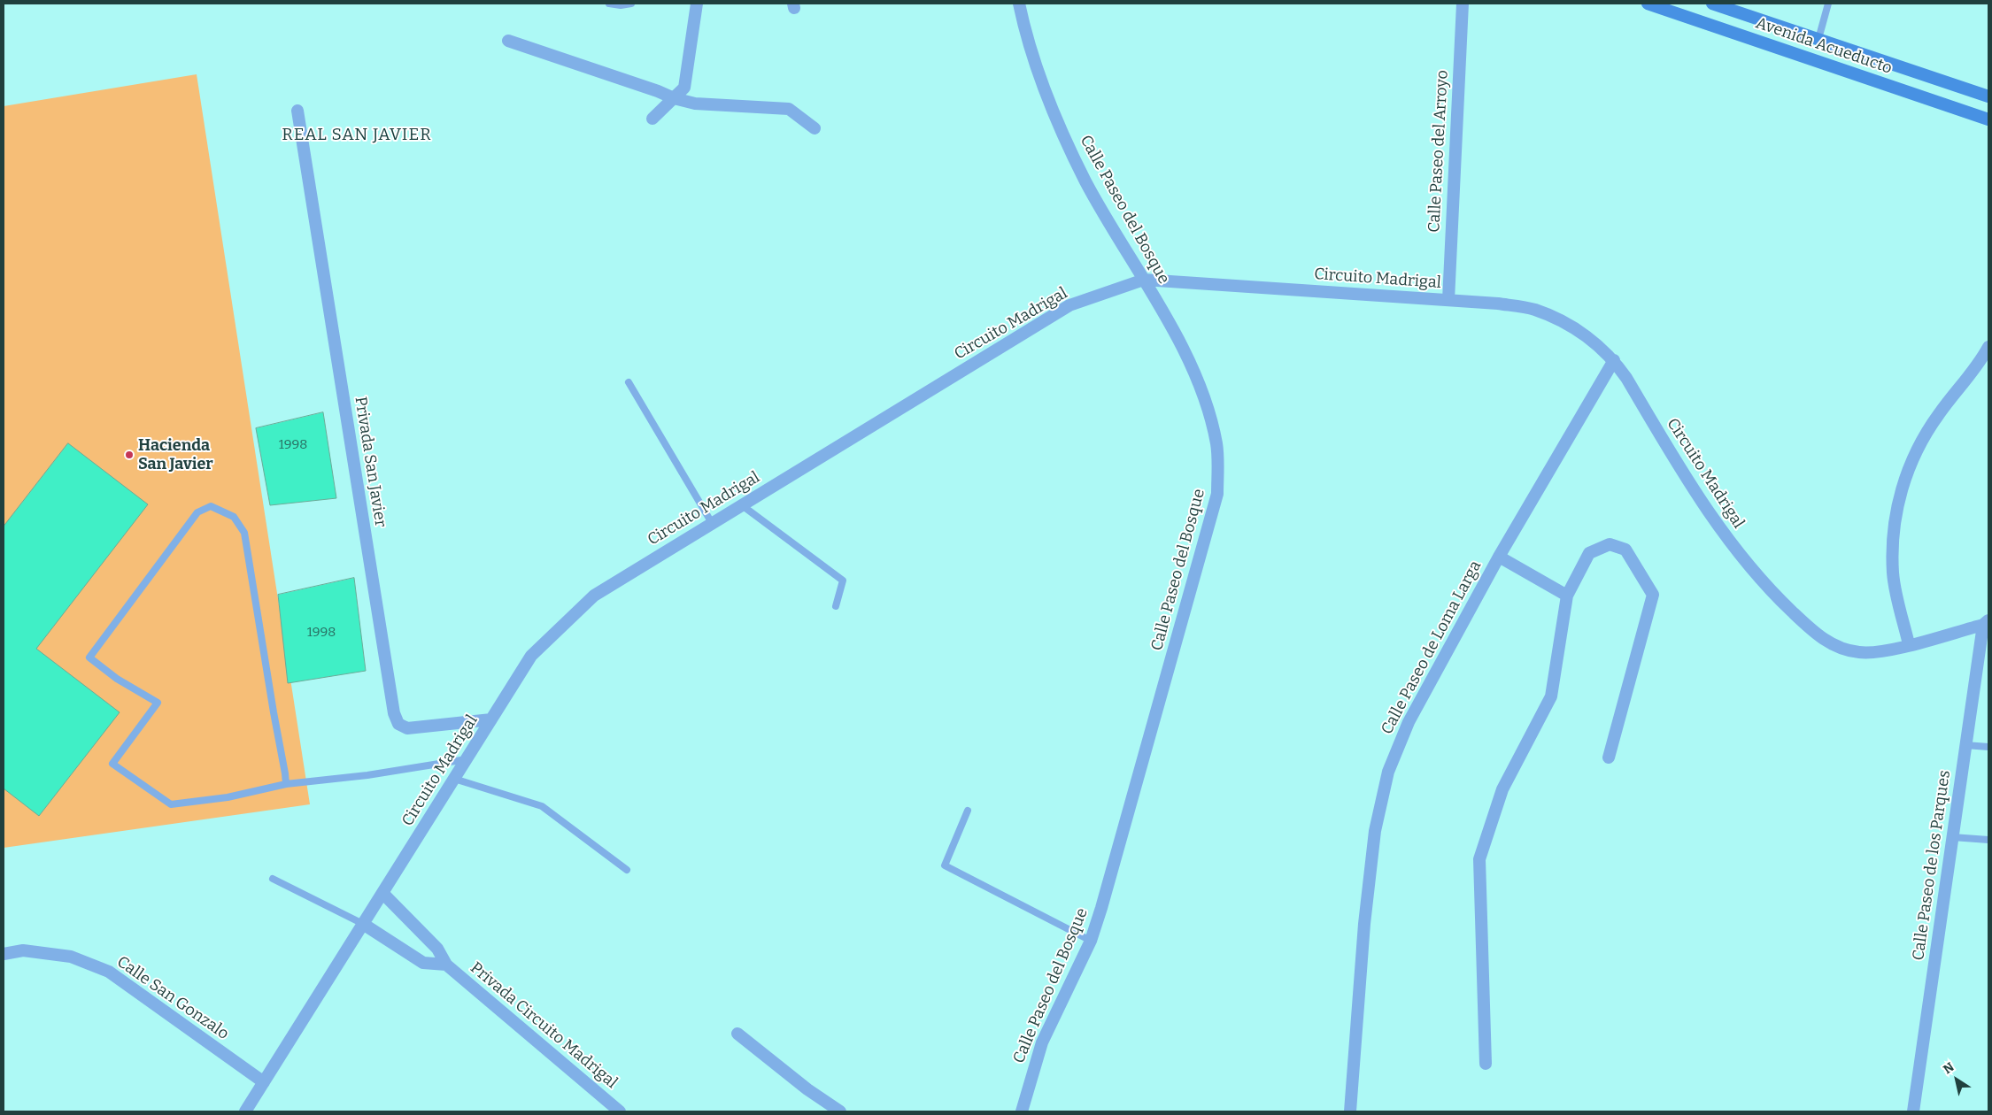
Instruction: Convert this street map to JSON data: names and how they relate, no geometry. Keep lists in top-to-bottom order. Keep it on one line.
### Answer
{"streets":{"main road":["Avenida Acueducto"],"street":["Calle Paseo del Arroyo","Calle Paseo del Bosque","Circuito Madrigal","Privada San Javier","Calle Paseo de Loma Larga","Calle Paseo de los Parques","Calle San Gonzalo","Privada Circuito Madrigal"]},"crossings":[["Calle Paseo del Arroyo","Circuito Madrigal"],["Calle Paseo del Bosque","Circuito Madrigal"],["Circuito Madrigal","Privada San Javier"],["Circuito Madrigal","Calle Paseo de Loma Larga"],["Circuito Madrigal","Calle Paseo de los Parques"],["Circuito Madrigal","Calle San Gonzalo"],["Circuito Madrigal","Privada Circuito Madrigal"]],"districts":["REAL SAN JAVIER"],"places":["Hacienda San Javier"],"house_numbers":["1998","1998"],"north":"top left"}
